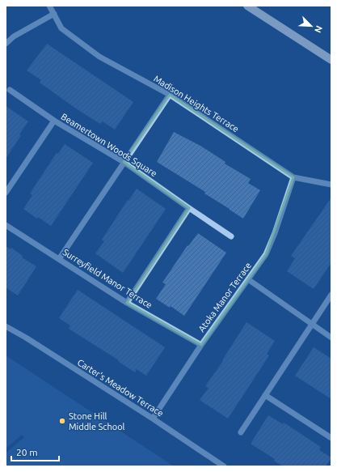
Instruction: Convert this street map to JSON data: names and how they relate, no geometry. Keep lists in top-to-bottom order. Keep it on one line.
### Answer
{"streets":{"street":["Madison Heights Terrace","Beamertown Woods Square","Surreyfield Manor Terrace","Atoka Manor Terrace","Carter's Meadow Terrace"]},"crossings":[["Madison Heights Terrace","Atoka Manor Terrace"],["Surreyfield Manor Terrace","Atoka Manor Terrace"],["Atoka Manor Terrace","Carter's Meadow Terrace"]],"places":["Stone Hill Middle School"],"scale_bar":"20 m","north":"bottom right"}
